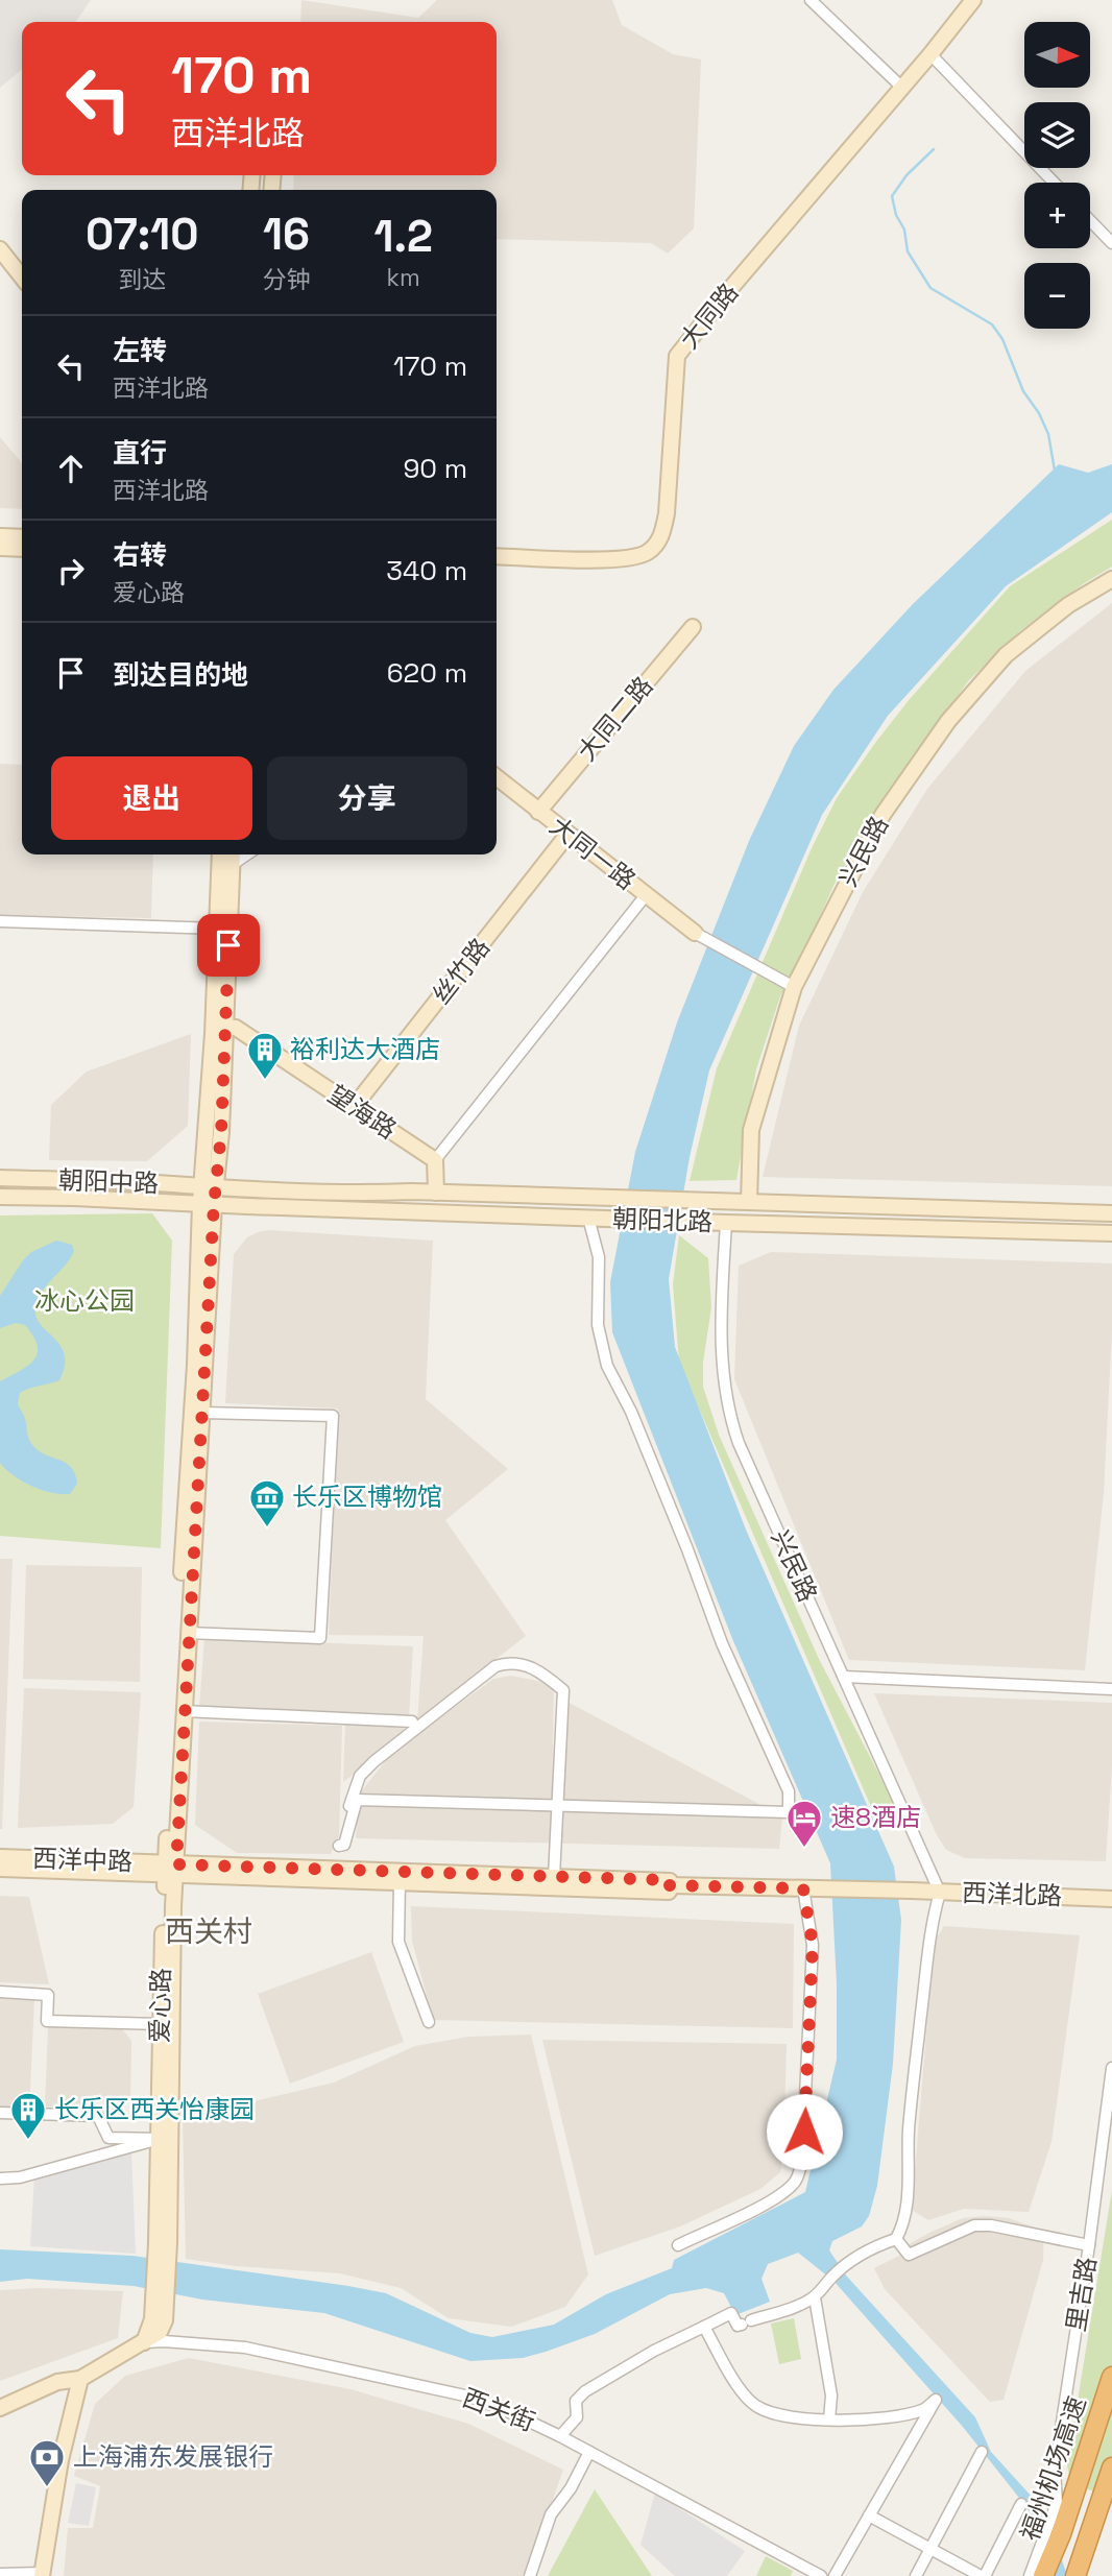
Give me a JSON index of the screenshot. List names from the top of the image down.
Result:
{
  "streets": {
    "highway": ["福州机场高速"],
    "main road": [
      "大同路",
      "大同二路",
      "兴民路",
      "大同一路",
      "丝竹路",
      "望海路",
      "朝阳中路",
      "朝阳北路",
      "西洋中路",
      "西洋北路",
      "爱心路"
    ],
    "street": ["里吉路", "西关街"]
  },
  "crossings": [
    ["大同二路", "大同一路"],
    ["兴民路", "朝阳北路"],
    ["兴民路", "西洋北路"],
    ["大同一路", "丝竹路"],
    ["丝竹路", "望海路"],
    ["望海路", "爱心路"],
    ["朝阳中路", "朝阳北路"],
    ["朝阳中路", "爱心路"],
    ["朝阳北路", "爱心路"],
    ["西洋中路", "爱心路"],
    ["爱心路", "西关街"]
  ],
  "districts": ["西关村"],
  "parks": ["冰心公园"],
  "places": {
    "building": ["裕利达大酒店", "长乐区西关怡康园"],
    "museum": ["长乐区博物馆"],
    "hotel": ["速8酒店"],
    "bank": ["上海浦东发展银行"]
  },
  "north": "right",
  "page": {
    "map_buttons": ["+", "−"],
    "turn": ["170 m", "西洋北路"],
    "eta": [
      "07:10",
      "到达",
      "16",
      "分钟",
      "1.2",
      "km"
    ],
    "list": [
      {
        "name": "左转",
        "note": "西洋北路",
        "value": "170 m"
      },
      {
        "name": "直行",
        "note": "西洋北路",
        "value": "90 m"
      },
      {
        "name": "右转",
        "note": "爱心路",
        "value": "340 m"
      },
      {
        "name": "到达目的地",
        "value": "620 m"
      }
    ],
    "buttons": ["退出", "分享"]
  }
}
